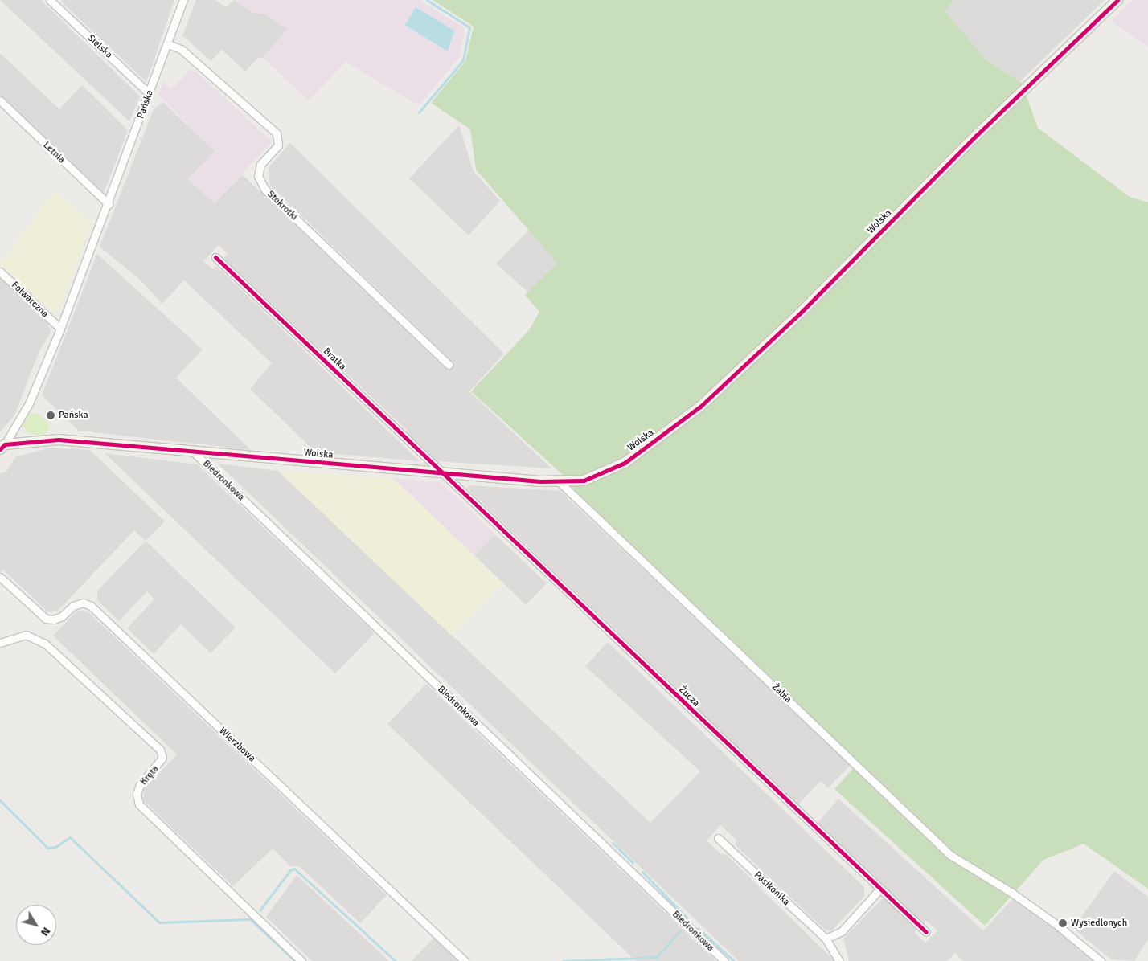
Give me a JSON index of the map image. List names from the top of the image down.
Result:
{
  "streets": {
    "street": [
      "Sielska",
      "Pańska",
      "Letnia",
      "Stokrotki",
      "Wolska",
      "Folwarczna",
      "Bratka",
      "Biedronkowa",
      "Żabia",
      "Żucza",
      "Wierzbowa",
      "Kręta",
      "Pasikonika"
    ]
  },
  "crossings": [
    ["Sielska", "Pańska"],
    ["Pańska", "Letnia"],
    ["Pańska", "Stokrotki"],
    ["Pańska", "Wolska"],
    ["Pańska", "Folwarczna"],
    ["Wolska", "Bratka"],
    ["Wolska", "Biedronkowa"],
    ["Wolska", "Żabia"],
    ["Wolska", "Żucza"],
    ["Bratka", "Żucza"]
  ],
  "places": ["Pańska", "Wysiedlonych"],
  "north": "bottom right"
}
